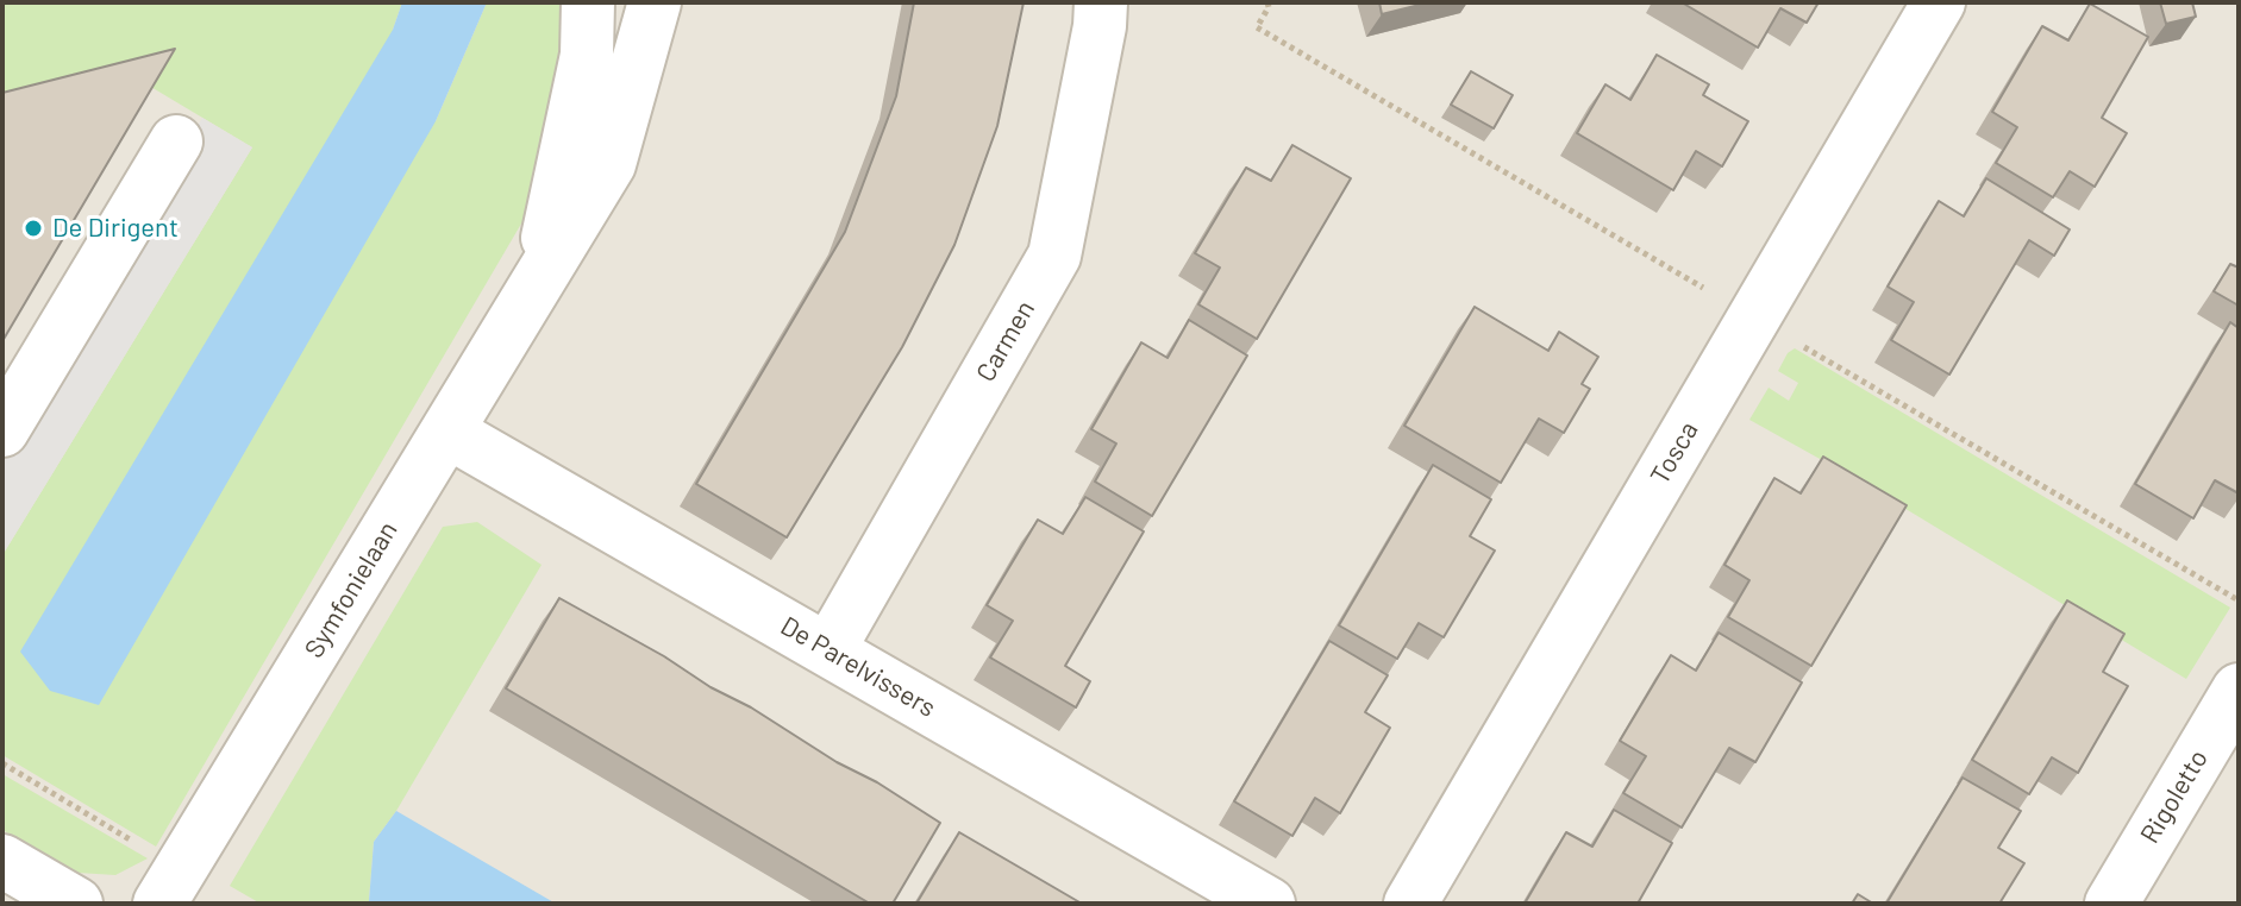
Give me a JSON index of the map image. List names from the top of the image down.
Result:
{
  "streets": {
    "street": [
      "Carmen",
      "Tosca",
      "Symfonielaan",
      "De Parelvissers",
      "Rigoletto"
    ]
  },
  "crossings": [
    ["Carmen", "De Parelvissers"],
    ["Symfonielaan", "De Parelvissers"]
  ],
  "places": ["De Dirigent"]
}
